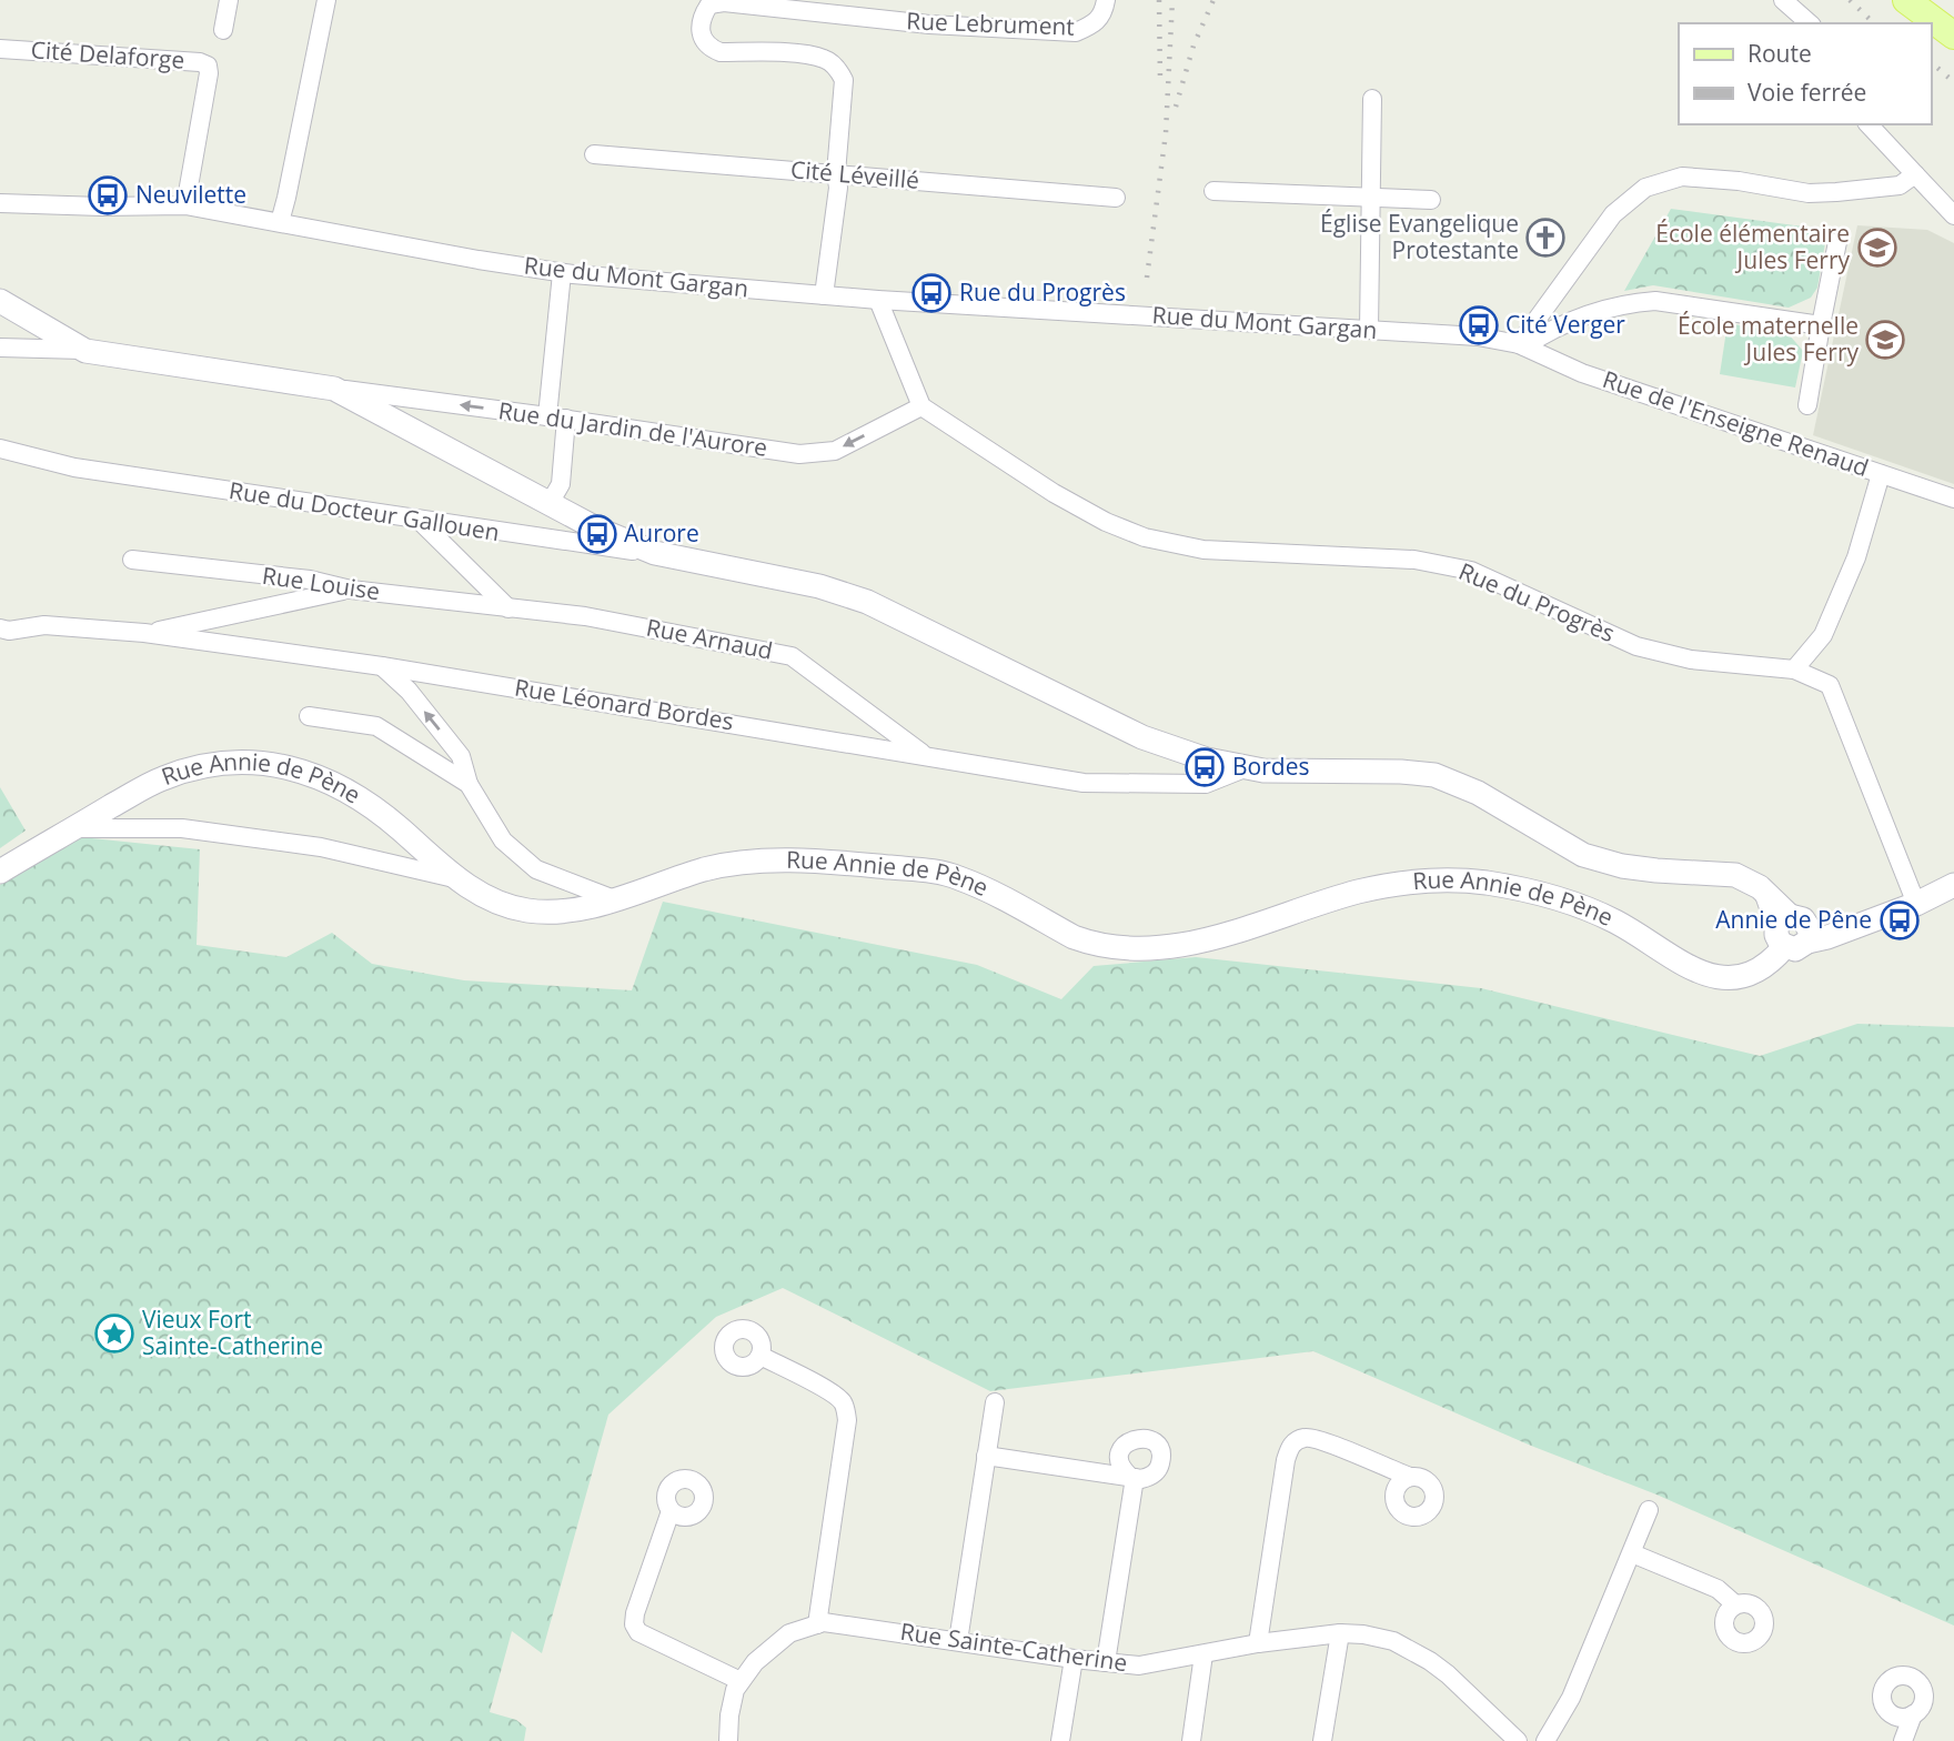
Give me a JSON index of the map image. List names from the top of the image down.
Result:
{
  "streets": {
    "street": [
      "Rue Lebrument",
      "Cité Delaforge",
      "Cité Léveillé",
      "Rue du Mont Gargan",
      "Rue de l'Enseigne Renaud",
      "Rue du Jardin de l'Aurore",
      "Rue du Docteur Gallouen",
      "Rue Louise",
      "Rue du Progrès",
      "Rue Arnaud",
      "Rue Léonard Bordes",
      "Rue Annie de Pène",
      "Rue Sainte-Catherine"
    ]
  },
  "crossings": [
    ["Rue Lebrument", "Cité Léveillé"],
    ["Rue Lebrument", "Rue du Mont Gargan"],
    ["Cité Delaforge", "Rue du Mont Gargan"],
    ["Rue du Mont Gargan", "Rue de l'Enseigne Renaud"],
    ["Rue du Jardin de l'Aurore", "Rue du Progrès"],
    ["Rue Louise", "Rue Arnaud"],
    ["Rue Arnaud", "Rue Léonard Bordes"]
  ],
  "places": {
    "bus stop": [
      "Neuvilette",
      "Rue du Progrès",
      "Cité Verger",
      "Aurore",
      "Bordes",
      "Annie de Pêne"
    ],
    "church": ["Église Evangelique Protestante"],
    "school or university": ["École élémentaire Jules Ferry", "École maternelle Jules Ferry"],
    "place": ["Vieux Fort Sainte-Catherine"]
  },
  "legend": ["Route", "Voie ferrée"]
}
